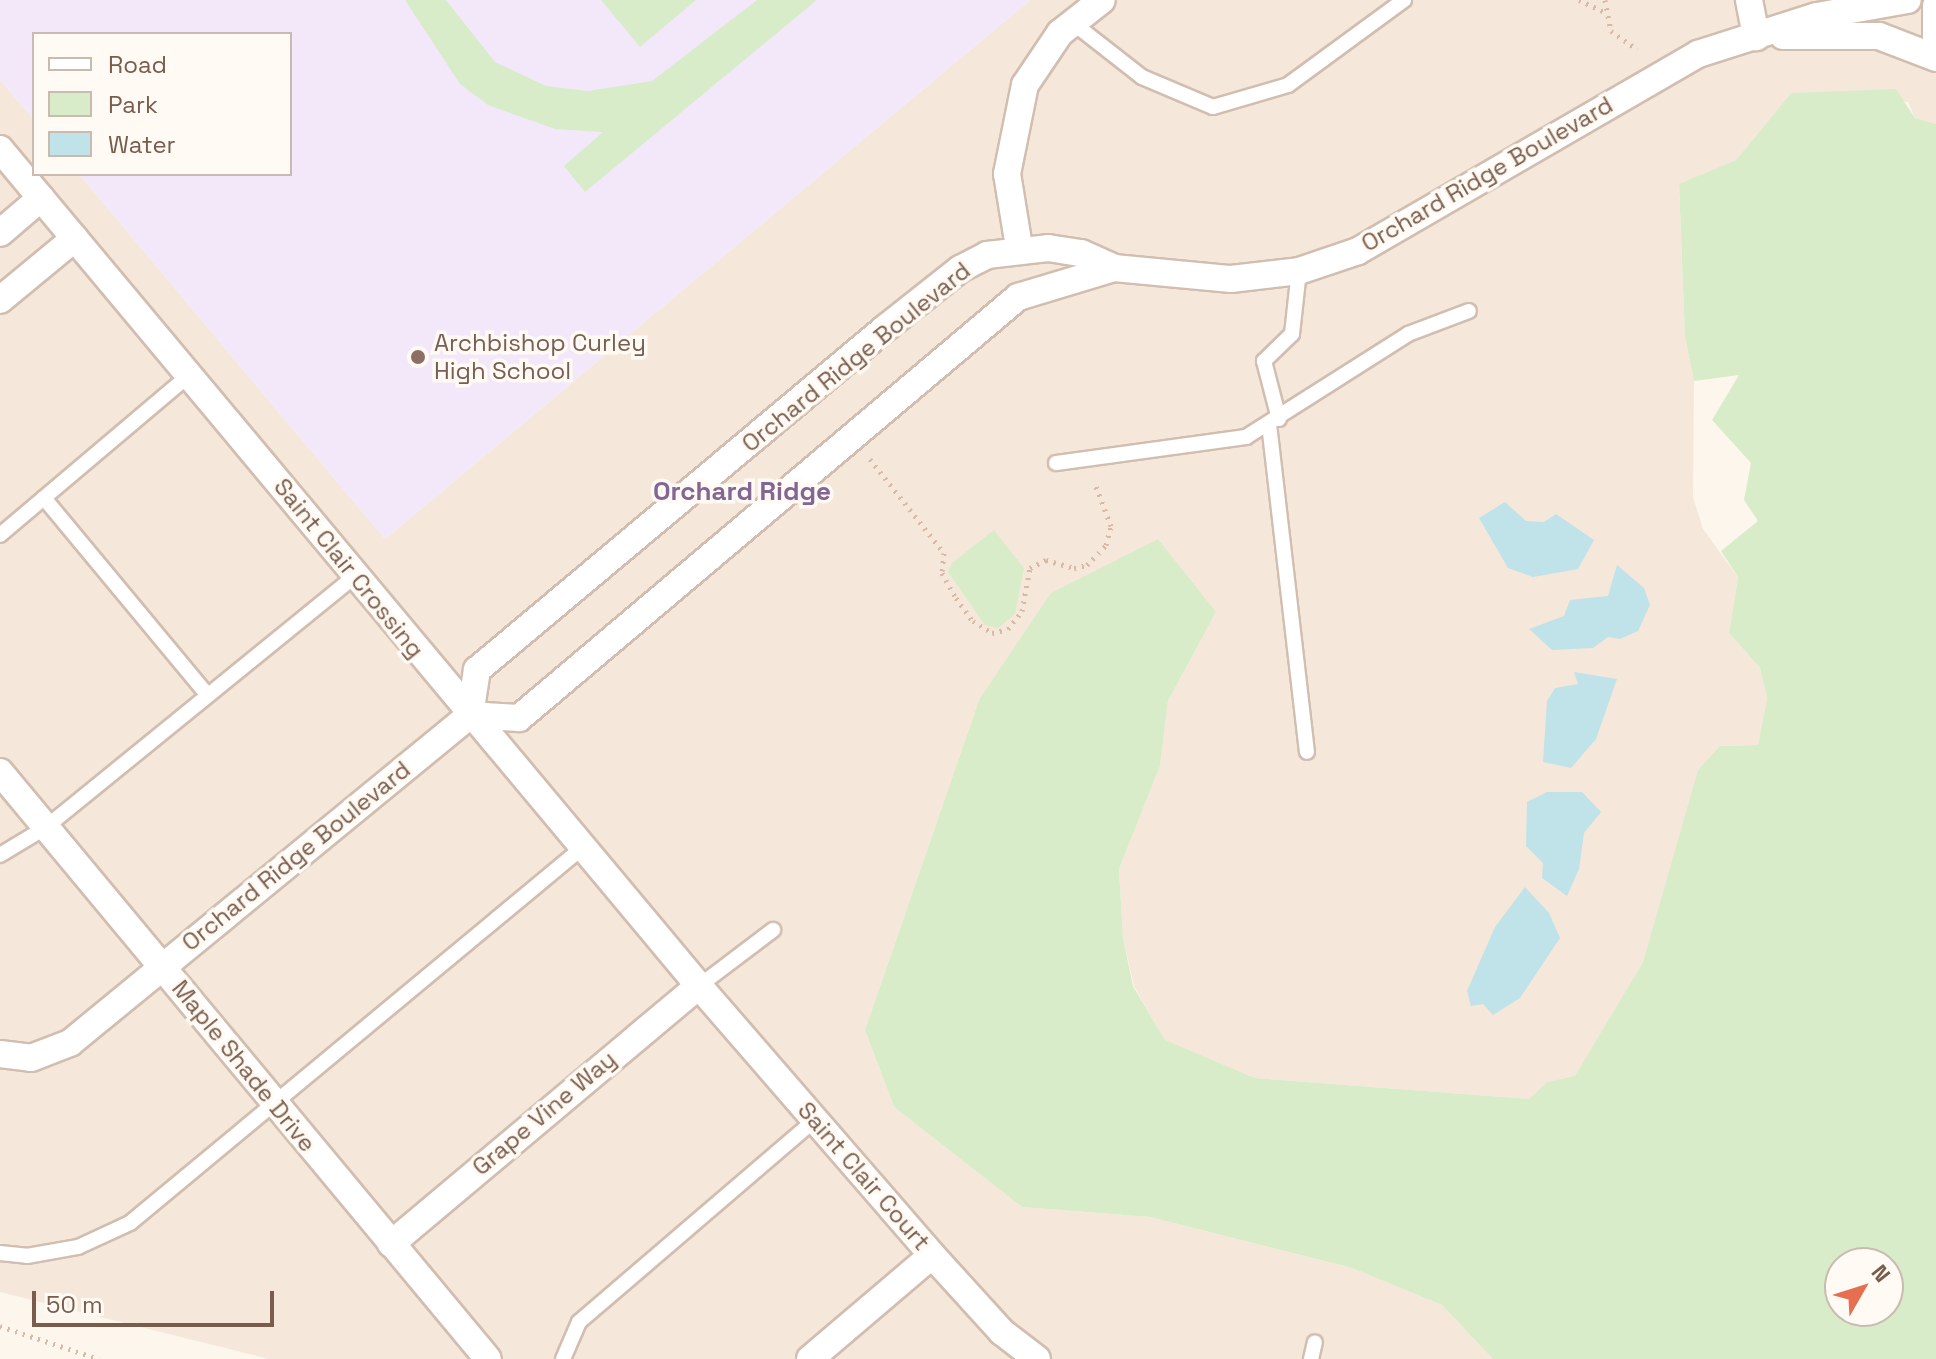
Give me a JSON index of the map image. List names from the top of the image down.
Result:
{
  "streets": {
    "street": [
      "Orchard Ridge Boulevard",
      "Saint Clair Crossing",
      "Maple Shade Drive",
      "Grape Vine Way",
      "Saint Clair Court"
    ]
  },
  "crossings": [
    ["Orchard Ridge Boulevard", "Saint Clair Crossing"],
    ["Orchard Ridge Boulevard", "Maple Shade Drive"],
    ["Saint Clair Crossing", "Grape Vine Way"],
    ["Saint Clair Crossing", "Saint Clair Court"],
    ["Maple Shade Drive", "Grape Vine Way"],
    ["Grape Vine Way", "Saint Clair Court"]
  ],
  "districts": ["Orchard Ridge"],
  "places": ["Archbishop Curley High School"],
  "legend": ["Road", "Park", "Water"],
  "scale_bar": "50 m",
  "north": "top right"
}
